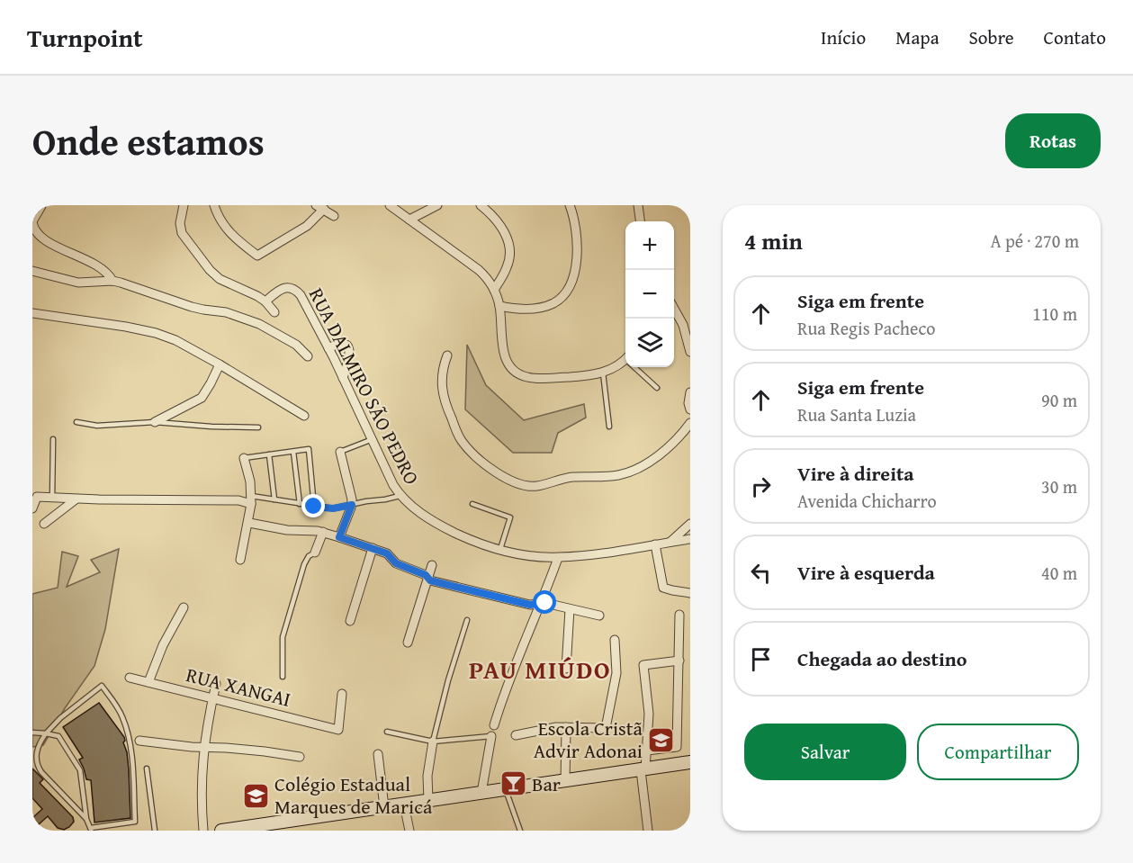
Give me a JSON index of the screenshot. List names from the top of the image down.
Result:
{
  "streets": {
    "street": ["RUA DALMIRO SÃO PEDRO", "RUA XANGAI"]
  },
  "districts": ["PAU MIÚDO"],
  "places": {
    "school or university": ["Escola Cristã Advir Adonai", "Colégio Estadual Marques de Maricá"],
    "bar": ["Bar"]
  },
  "page": {
    "header": "Turnpoint",
    "nav": [
      "Início",
      "Mapa",
      "Sobre",
      "Contato"
    ],
    "title": "Onde estamos",
    "buttons": [
      "Rotas",
      ["Salvar", "Compartilhar"]
    ],
    "heading": ["4 min", "A pé · 270 m"],
    "map_buttons": ["+", "−"],
    "list": [
      ["Siga em frente", "Rua Regis Pacheco", "110 m"],
      ["Siga em frente", "Rua Santa Luzia", "90 m"],
      ["Vire à direita", "Avenida Chicharro", "30 m"],
      ["Vire à esquerda", "40 m"],
      "Chegada ao destino"
    ]
  }
}
